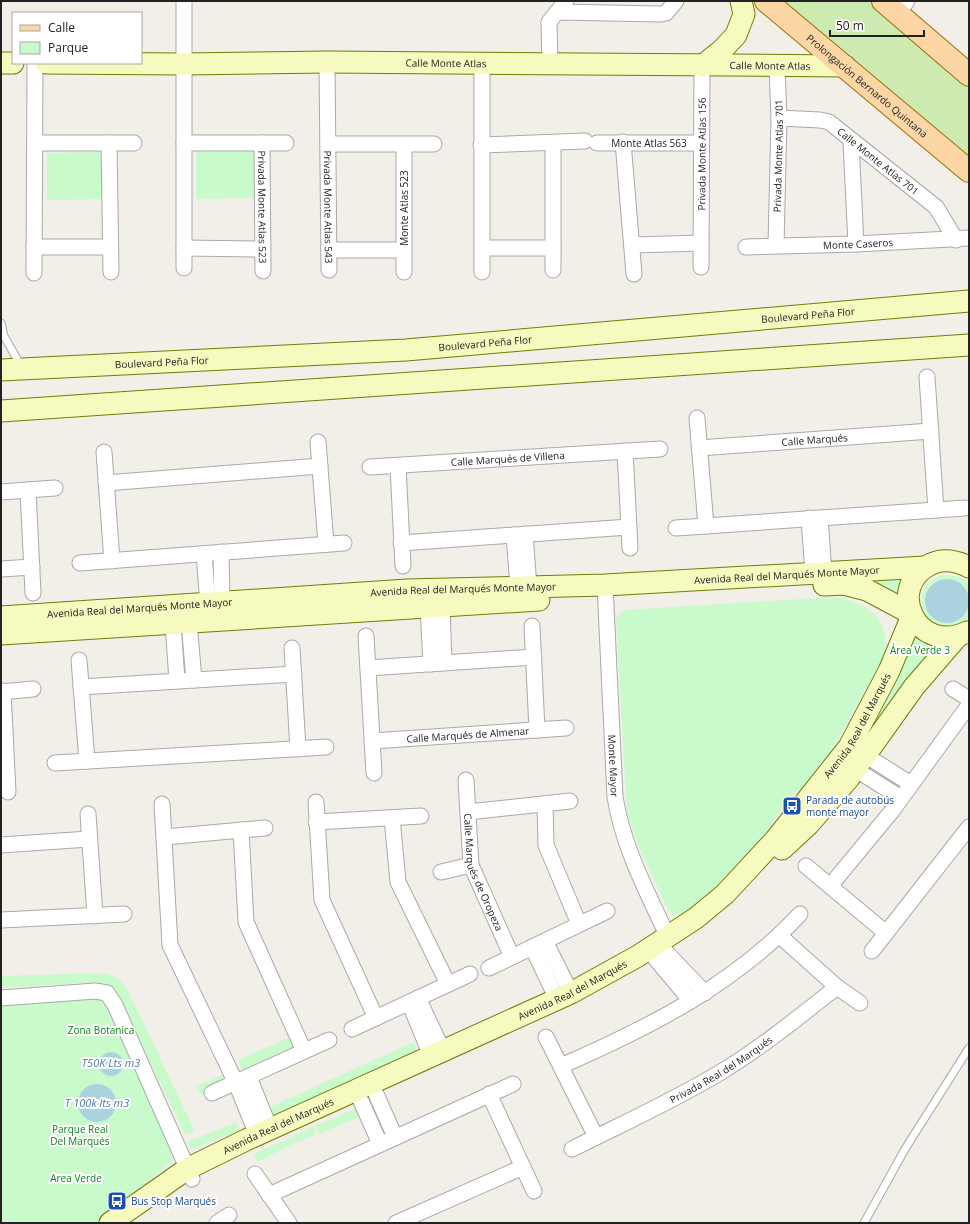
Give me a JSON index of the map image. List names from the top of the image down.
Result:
{
  "streets": {
    "main road": ["Prolongación Bernardo Quintana"],
    "street": [
      "Calle Monte Atlas",
      "Monte Atlas 563",
      "Privada Monte Atlas 156",
      "Privada Monte Atlas 701",
      "Calle Monte Atlas 701",
      "Privada Monte Atlas 523",
      "Privada Monte Atlas 543",
      "Monte Atlas 523",
      "Monte Caseros",
      "Boulevard Peña Flor",
      "Calle Marqués",
      "Calle Marqués de Villena",
      "Avenida Real del Marqués Monte Mayor",
      "Avenida Real del Marqués",
      "Calle Marqués de Almenar",
      "Monte Mayor",
      "Calle Marqués de Oropeza",
      "Privada Real del Marqués"
    ]
  },
  "crossings": [
    ["Calle Monte Atlas", "Prolongación Bernardo Quintana"],
    ["Calle Monte Atlas", "Privada Monte Atlas 156"],
    ["Calle Monte Atlas", "Privada Monte Atlas 701"],
    ["Calle Monte Atlas", "Privada Monte Atlas 543"],
    ["Monte Atlas 563", "Privada Monte Atlas 156"],
    ["Privada Monte Atlas 701", "Calle Monte Atlas 701"],
    ["Privada Monte Atlas 701", "Monte Caseros"],
    ["Calle Monte Atlas 701", "Monte Caseros"],
    ["Privada Monte Atlas 543", "Monte Atlas 523"],
    ["Avenida Real del Marqués Monte Mayor", "Avenida Real del Marqués"],
    ["Avenida Real del Marqués Monte Mayor", "Monte Mayor"],
    ["Avenida Real del Marqués", "Monte Mayor"]
  ],
  "water": ["T50K Lts m3", "T 100k lts m3"],
  "parks": [
    "Área Verde 3",
    "Zona Botanica",
    "Parque Real Del Marqués",
    "Area Verde"
  ],
  "places": {
    "bus stop": ["Parada de autobús monte mayor", "Bus Stop Marqués"]
  },
  "legend": ["Calle", "Parque"],
  "scale_bar": "50 m"
}
